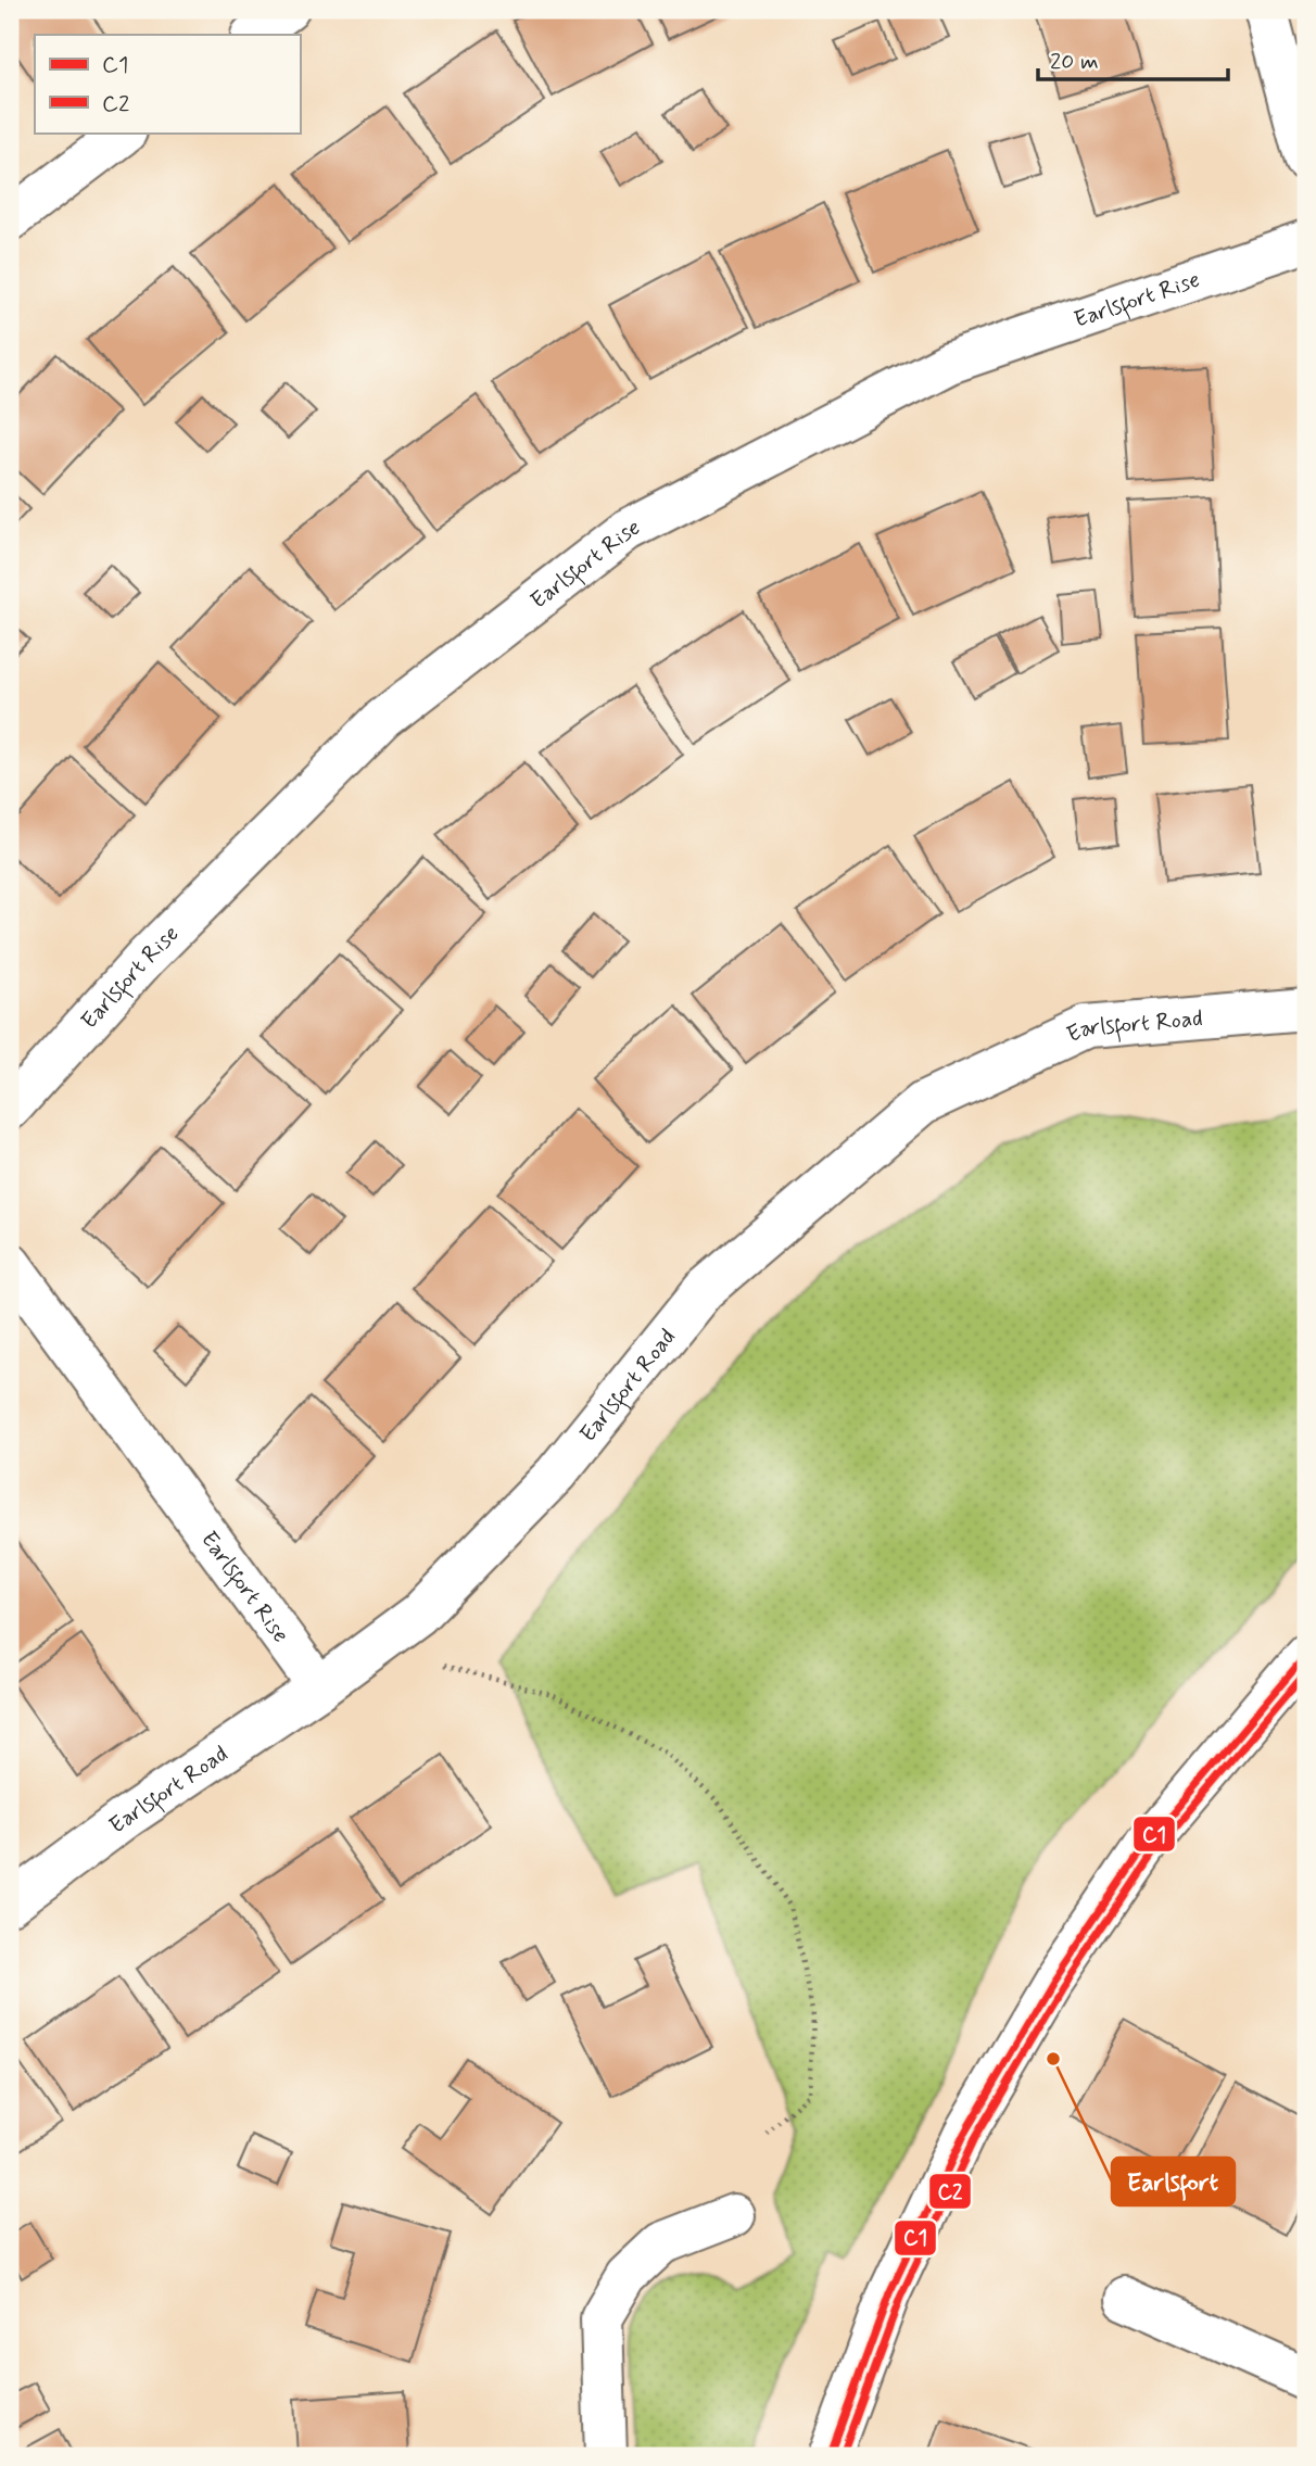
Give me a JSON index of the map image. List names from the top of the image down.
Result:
{
  "streets": {
    "street": ["Earlsfort Rise", "Earlsfort Road"]
  },
  "crossings": [
    ["Earlsfort Rise", "Earlsfort Road"]
  ],
  "places": ["Earlsfort"],
  "lines": ["transit line C1", "transit line C2"],
  "legend": ["C1", "C2"],
  "scale_bar": "20 m"
}
